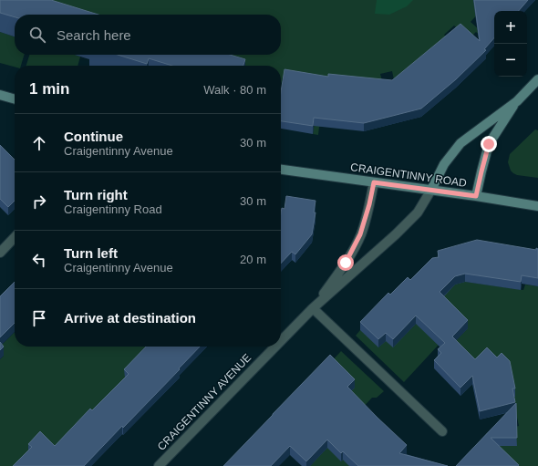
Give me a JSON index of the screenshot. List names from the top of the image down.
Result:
{
  "streets": {
    "street": ["CRAIGENTINNY ROAD", "CRAIGENTINNY AVENUE"]
  },
  "crossings": [
    ["CRAIGENTINNY ROAD", "CRAIGENTINNY AVENUE"]
  ],
  "page": {
    "map_buttons": ["+", "−"],
    "search": "Search here",
    "heading": ["1 min", "Walk · 80 m"],
    "list": [
      ["Continue", "Craigentinny Avenue", "30 m"],
      ["Turn right", "Craigentinny Road", "30 m"],
      ["Turn left", "Craigentinny Avenue", "20 m"],
      "Arrive at destination"
    ]
  }
}
